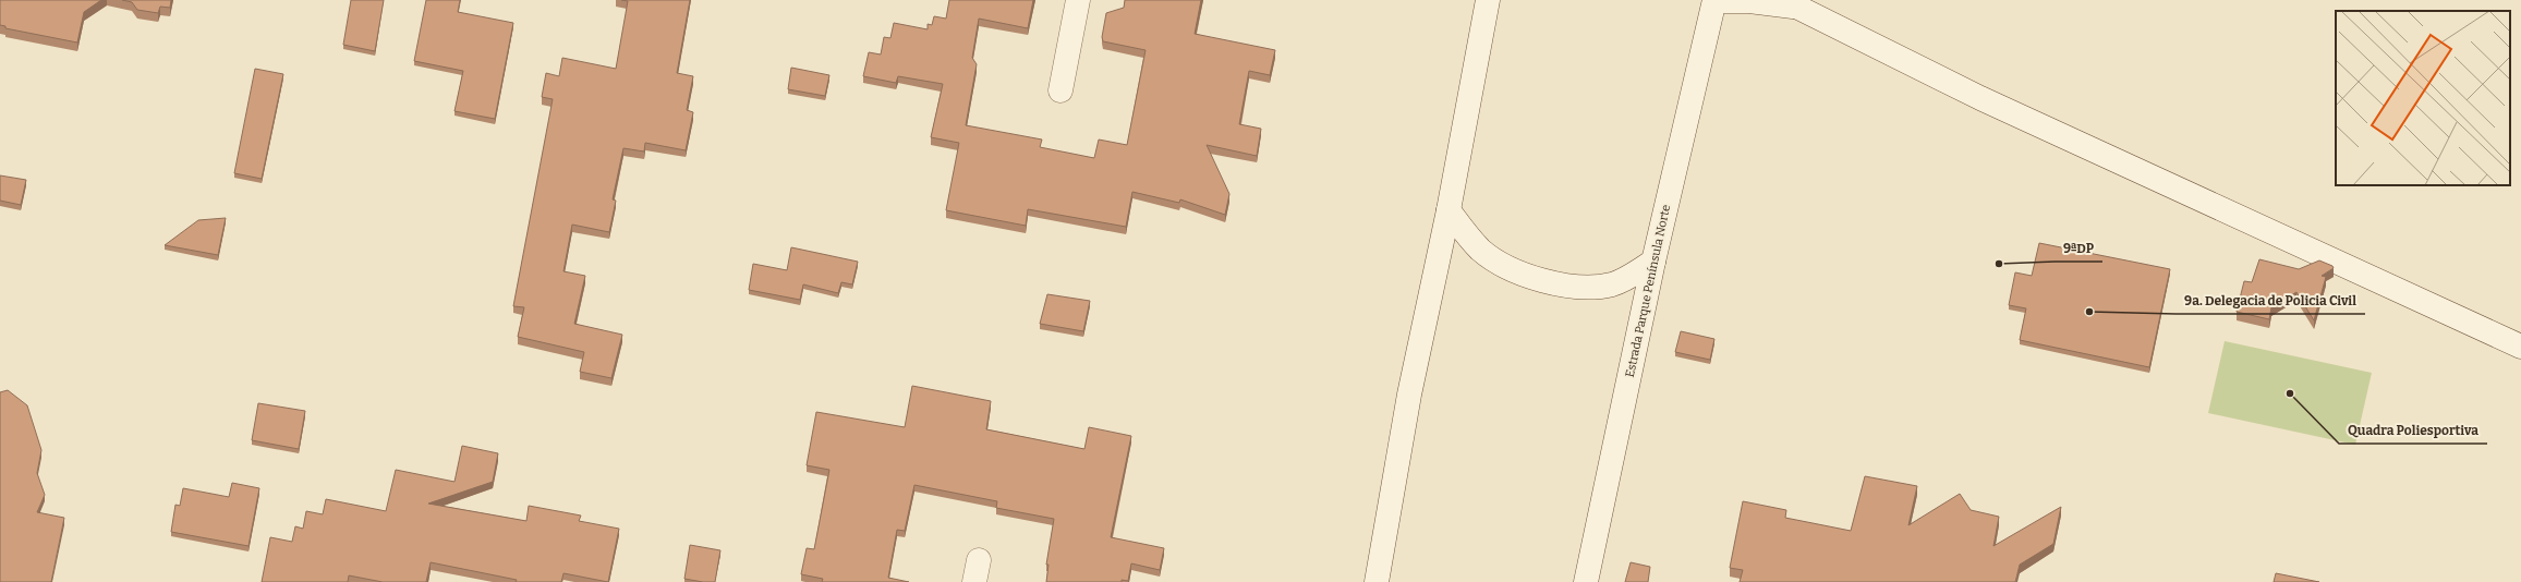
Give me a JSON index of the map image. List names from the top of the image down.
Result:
{
  "streets": {
    "main road": ["Estrada Parque Península Norte"]
  },
  "places": ["9ªDP", "9a. Delegacia de Policia Civil", "Quadra Poliesportiva"]
}
